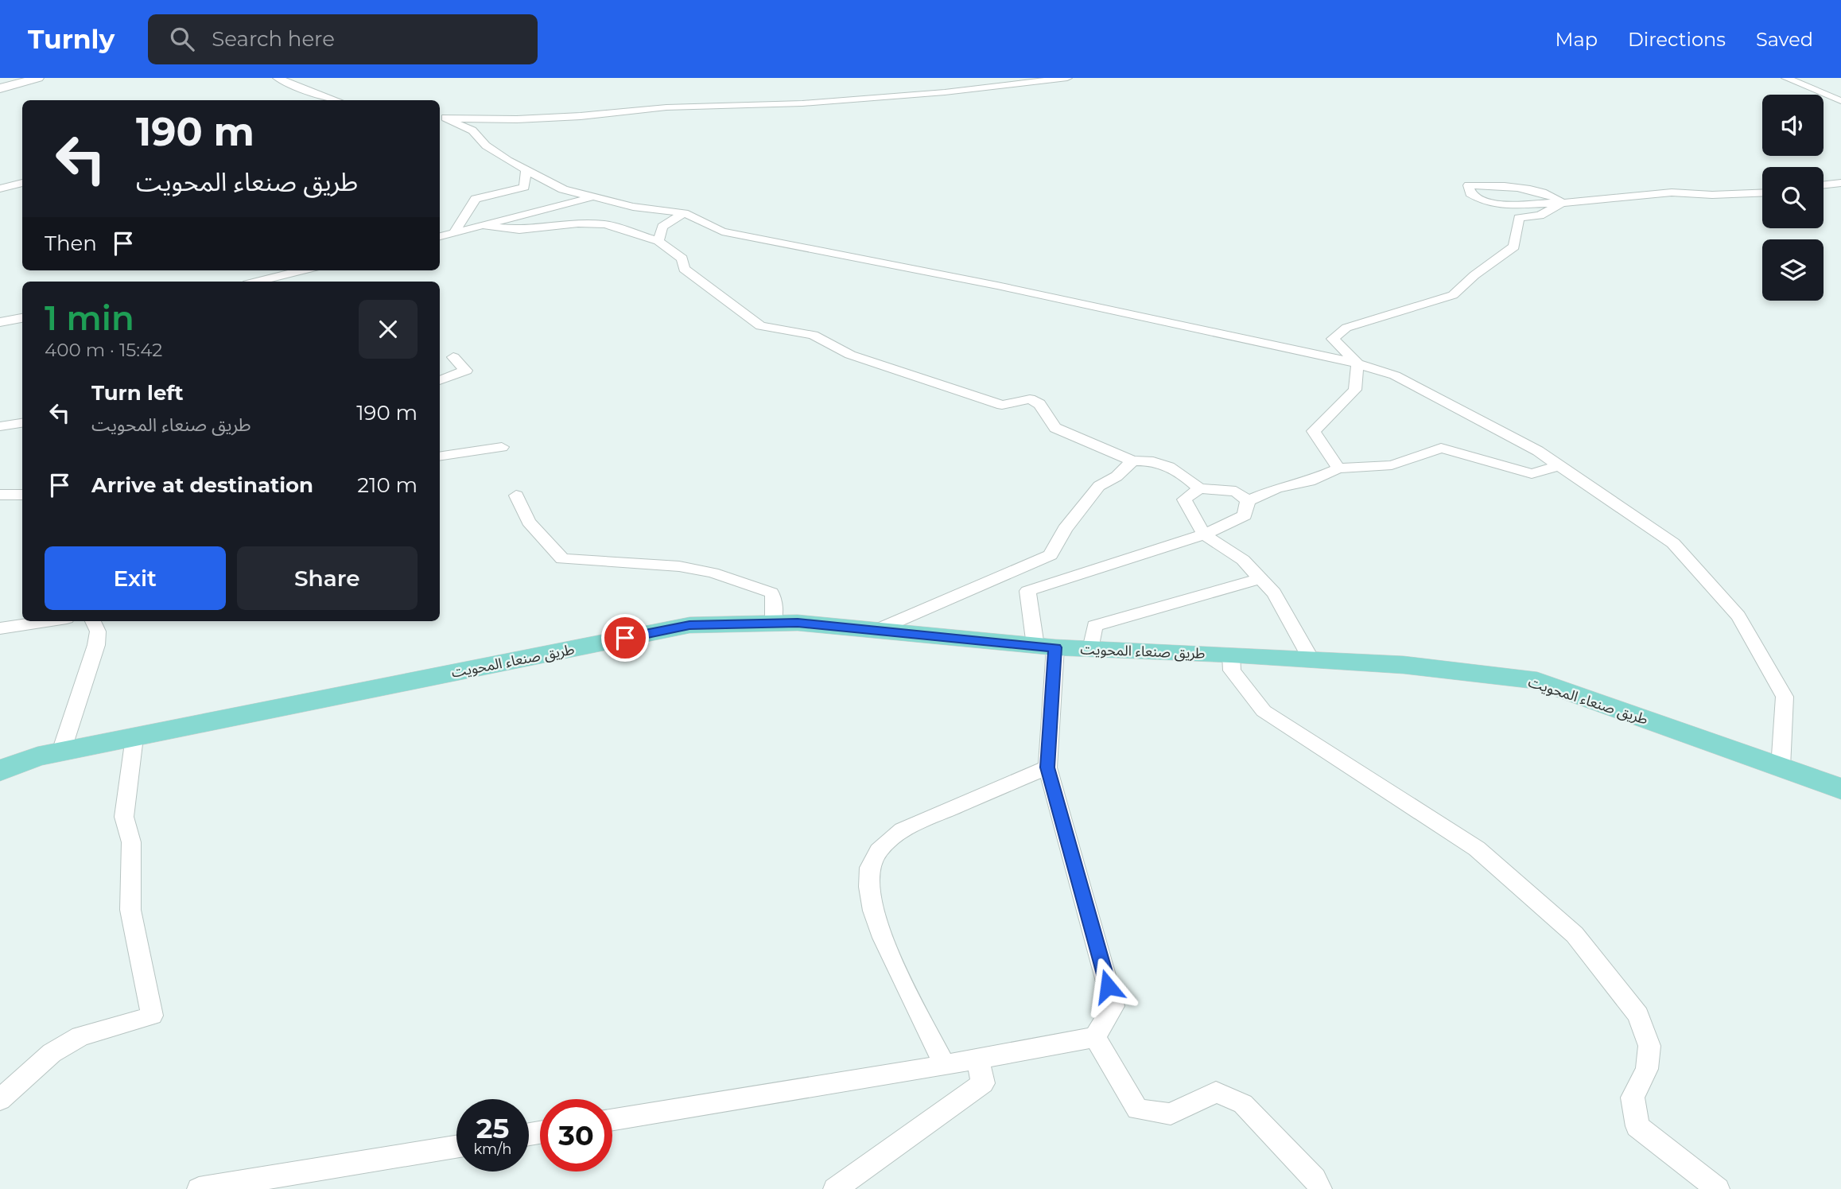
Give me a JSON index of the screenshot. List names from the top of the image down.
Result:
{
  "streets": {
    "main road": ["طريق صنعاء المحويت"]
  },
  "page": {
    "header": "Turnly",
    "search": "Search here",
    "nav": ["Map", "Directions", "Saved"],
    "turn": ["190 m", "طريق صنعاء المحويت"],
    "then": "Then",
    "heading": ["1 min", "400 m · 15:42"],
    "list": [
      {
        "name": "Turn left",
        "note": "طريق صنعاء المحويت",
        "value": "190 m"
      },
      {
        "name": "Arrive at destination",
        "value": "210 m"
      }
    ],
    "buttons": ["Exit", "Share"],
    "speed": "25 km/h",
    "limit": "30"
  }
}
